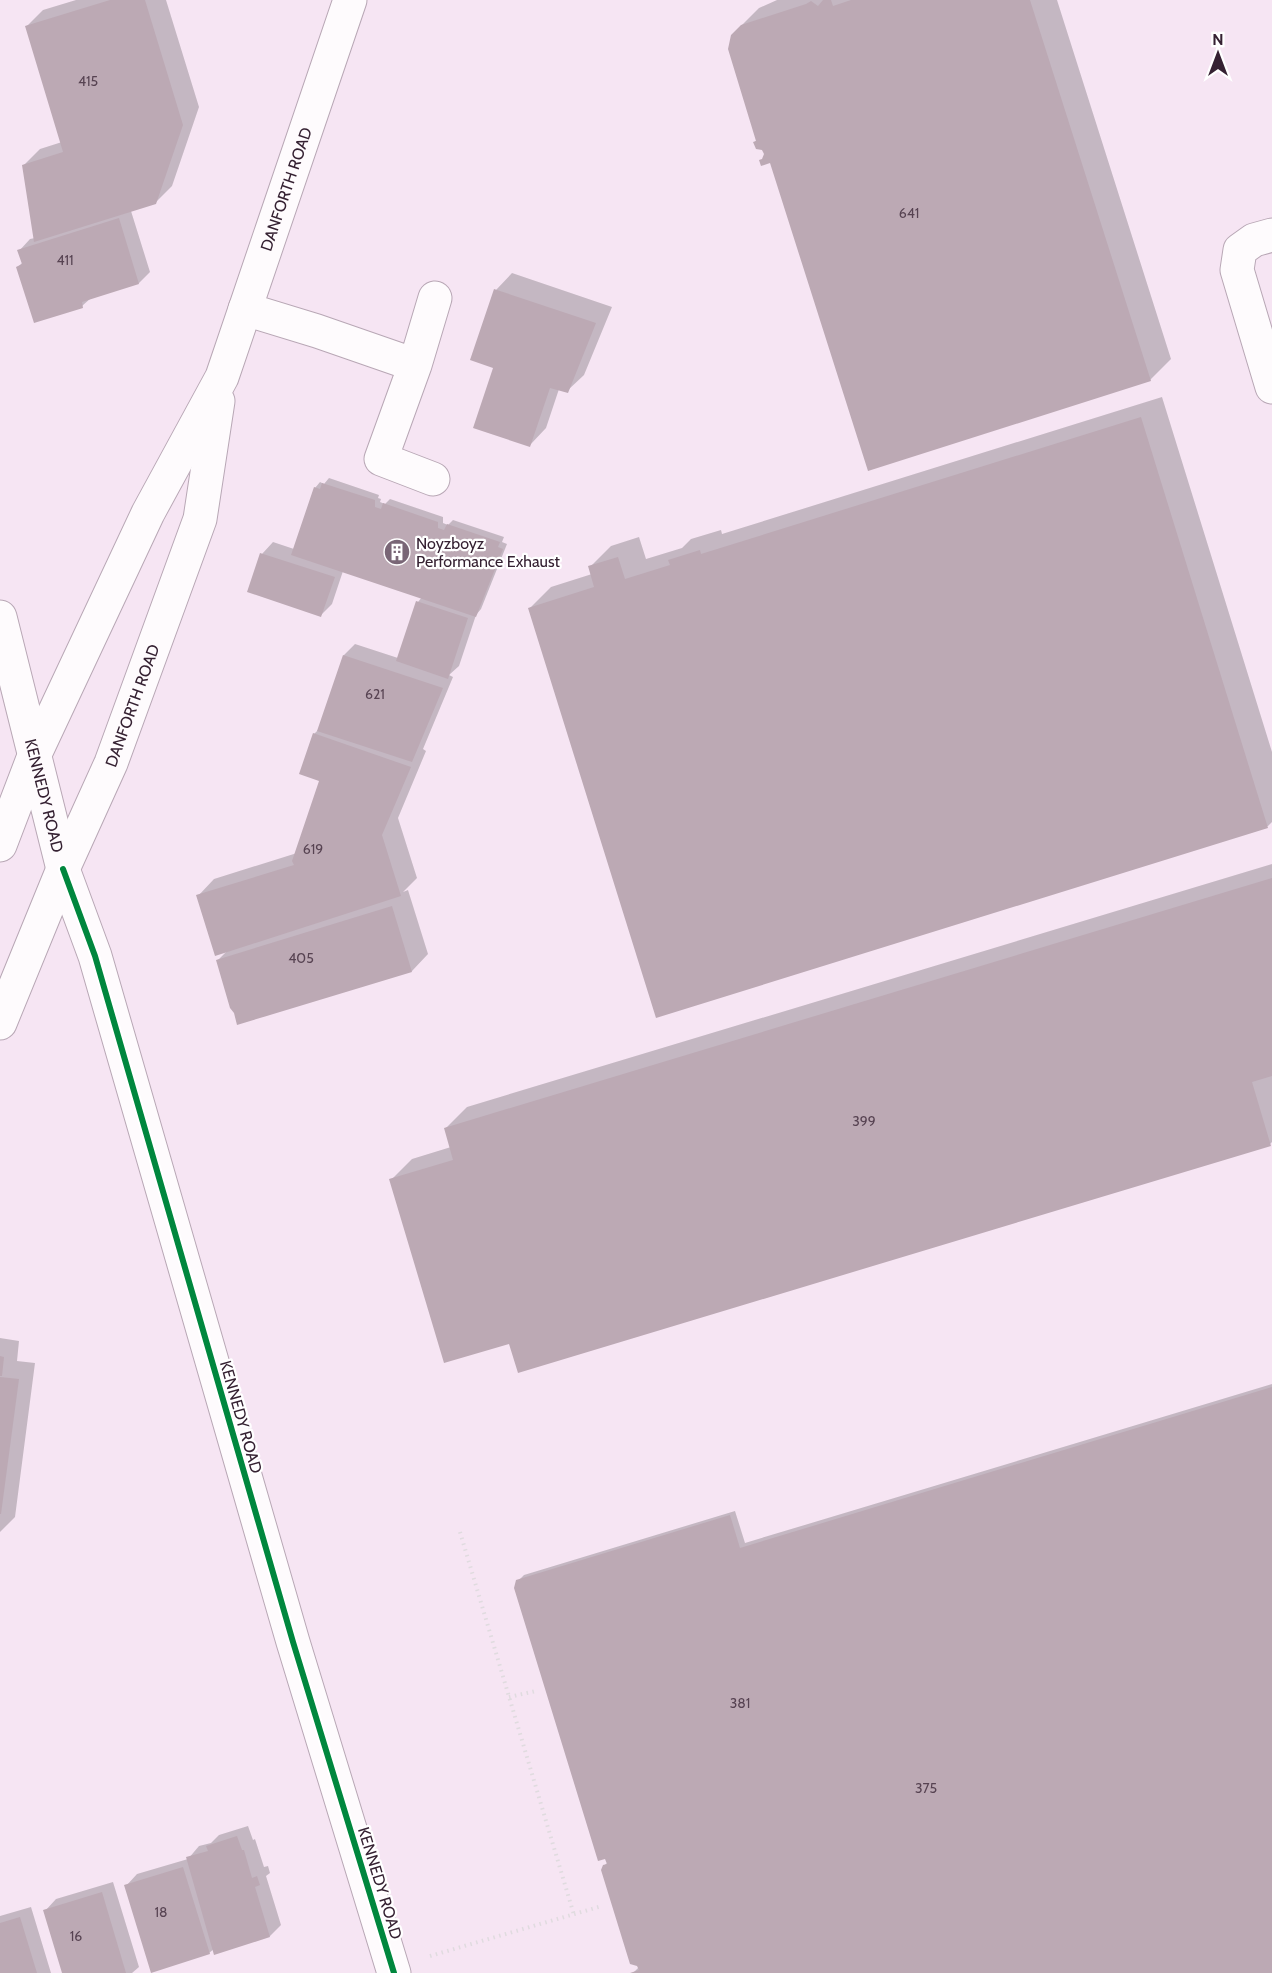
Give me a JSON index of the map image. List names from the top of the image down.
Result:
{
  "streets": {
    "main road": ["DANFORTH ROAD", "KENNEDY ROAD"]
  },
  "crossings": [
    ["DANFORTH ROAD", "KENNEDY ROAD"]
  ],
  "places": {
    "building": ["Noyzboyz Performance Exhaust"]
  },
  "house_numbers": [
    "415",
    "641",
    "411",
    "621",
    "619",
    "405",
    "399",
    "381",
    "375",
    "18",
    "16"
  ],
  "north": "top"
}
